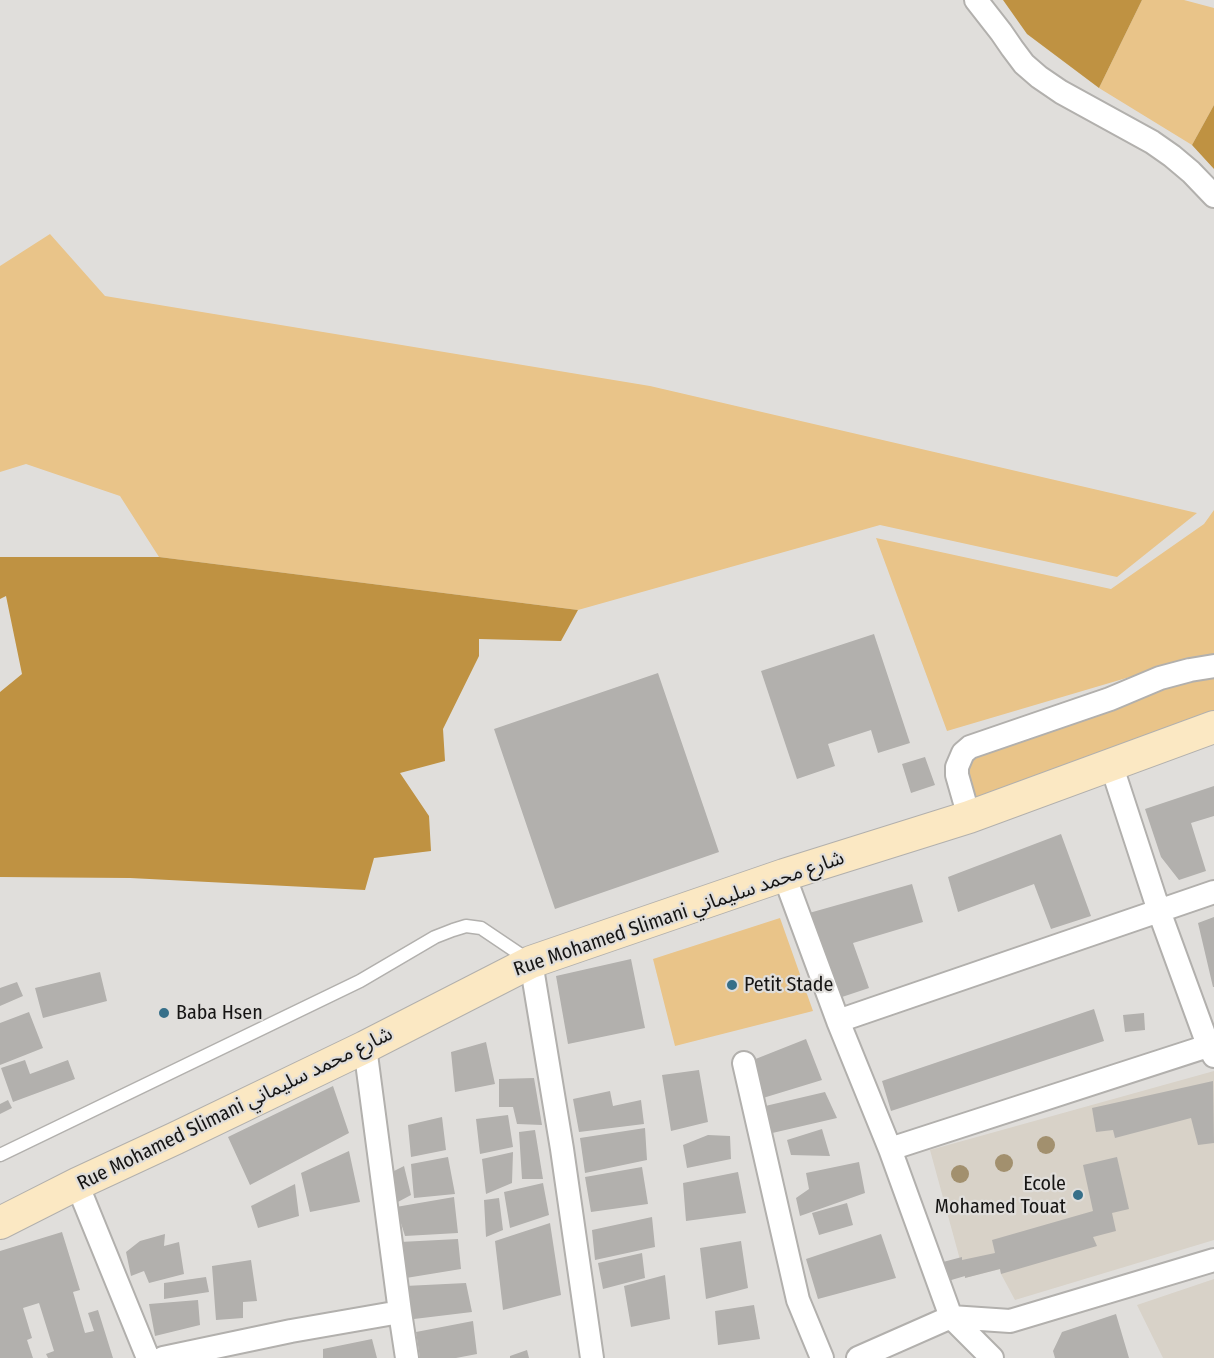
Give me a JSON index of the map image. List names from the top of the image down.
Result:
{
  "streets": {
    "street": ["Rue Mohamed Slimani شارع محمد سليماني"]
  },
  "places": ["Petit Stade", "Baba Hsen", "Ecole Mohamed Touat"]
}
